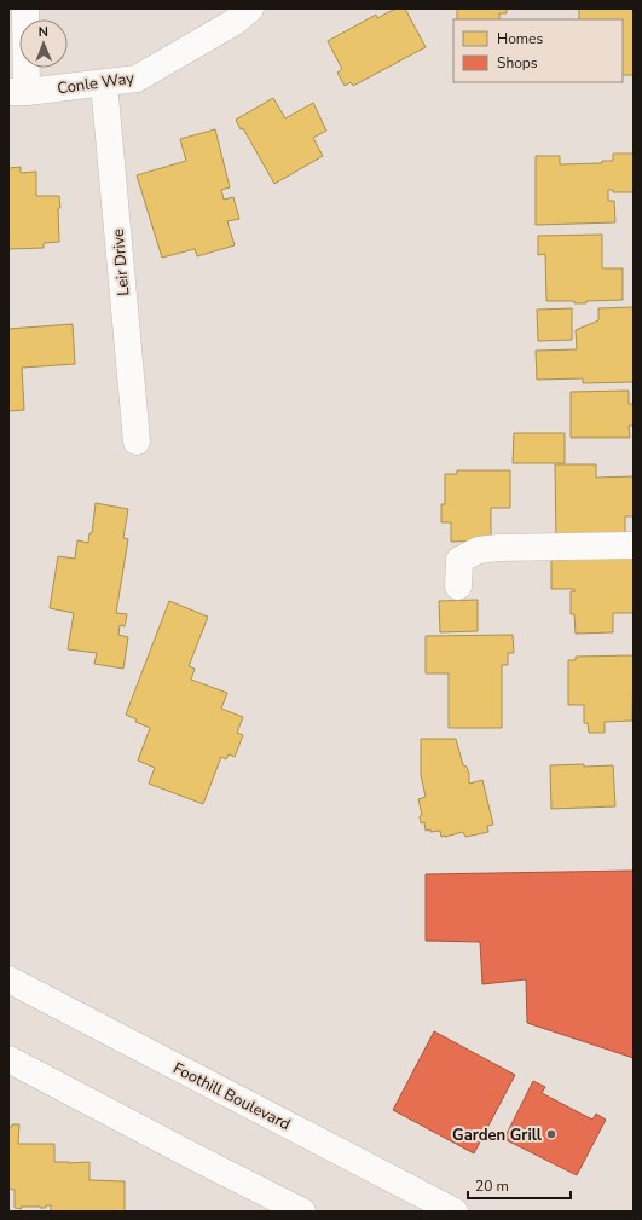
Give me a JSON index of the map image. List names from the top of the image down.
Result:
{
  "streets": {
    "main road": ["Conle Way", "Leir Drive", "Foothill Boulevard"]
  },
  "crossings": [
    ["Conle Way", "Leir Drive"]
  ],
  "places": ["Garden Grill"],
  "legend": ["Homes", "Shops"],
  "scale_bar": "20 m",
  "north": "top"
}
